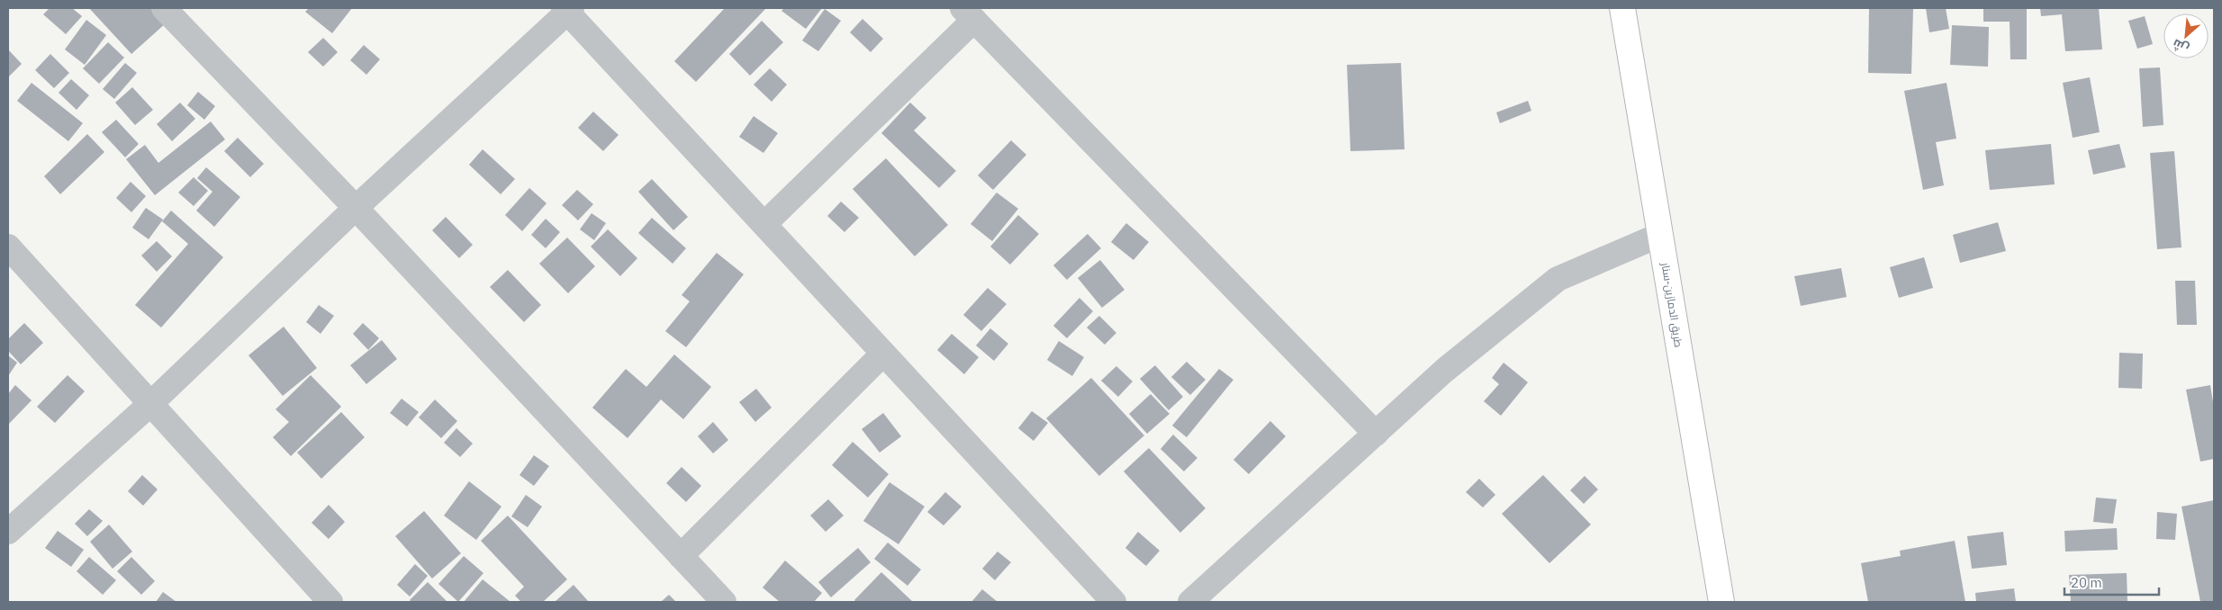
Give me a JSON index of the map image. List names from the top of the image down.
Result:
{
  "streets": {
    "highway": ["طريق الدمازين-سنار"]
  },
  "scale_bar": "20 m",
  "north": "bottom left"
}
